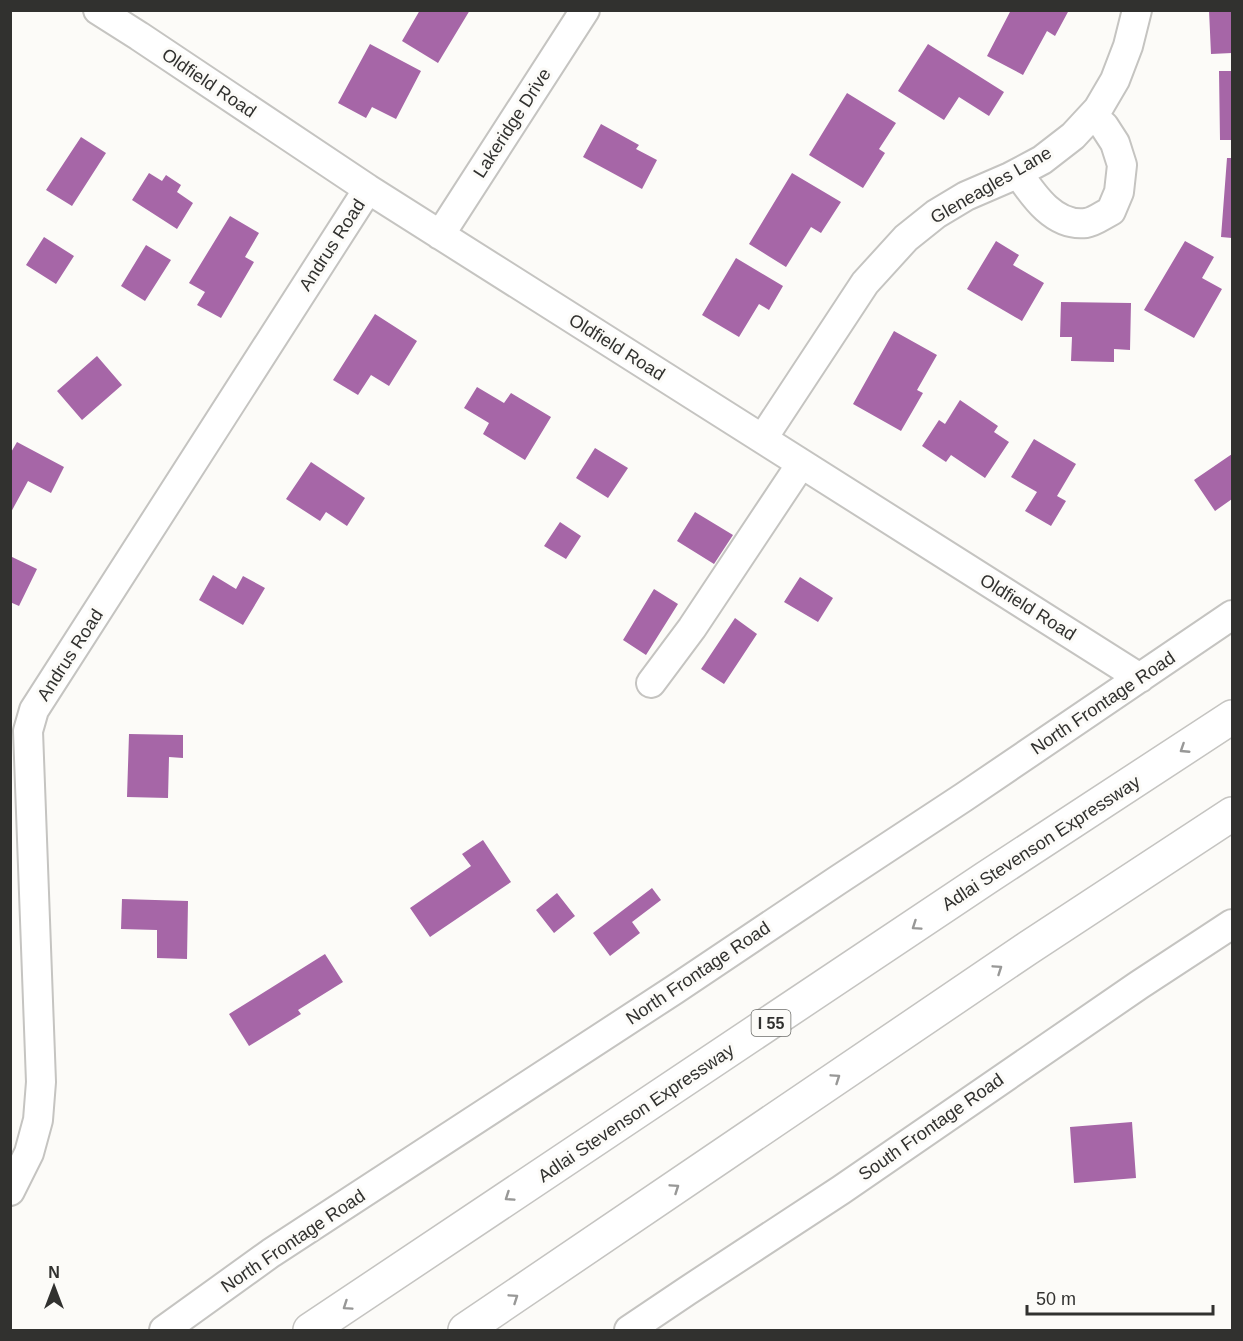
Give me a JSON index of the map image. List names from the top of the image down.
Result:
{
  "streets": {
    "highway": ["Adlai Stevenson Expressway", "I 55"],
    "street": [
      "Oldfield Road",
      "Lakeridge Drive",
      "Gleneagles Lane",
      "Andrus Road",
      "North Frontage Road",
      "South Frontage Road"
    ]
  },
  "crossings": [
    ["Oldfield Road", "Lakeridge Drive"],
    ["Oldfield Road", "Gleneagles Lane"],
    ["Oldfield Road", "Andrus Road"],
    ["Oldfield Road", "North Frontage Road"]
  ],
  "scale_bar": "50 m",
  "north": "top"
}
